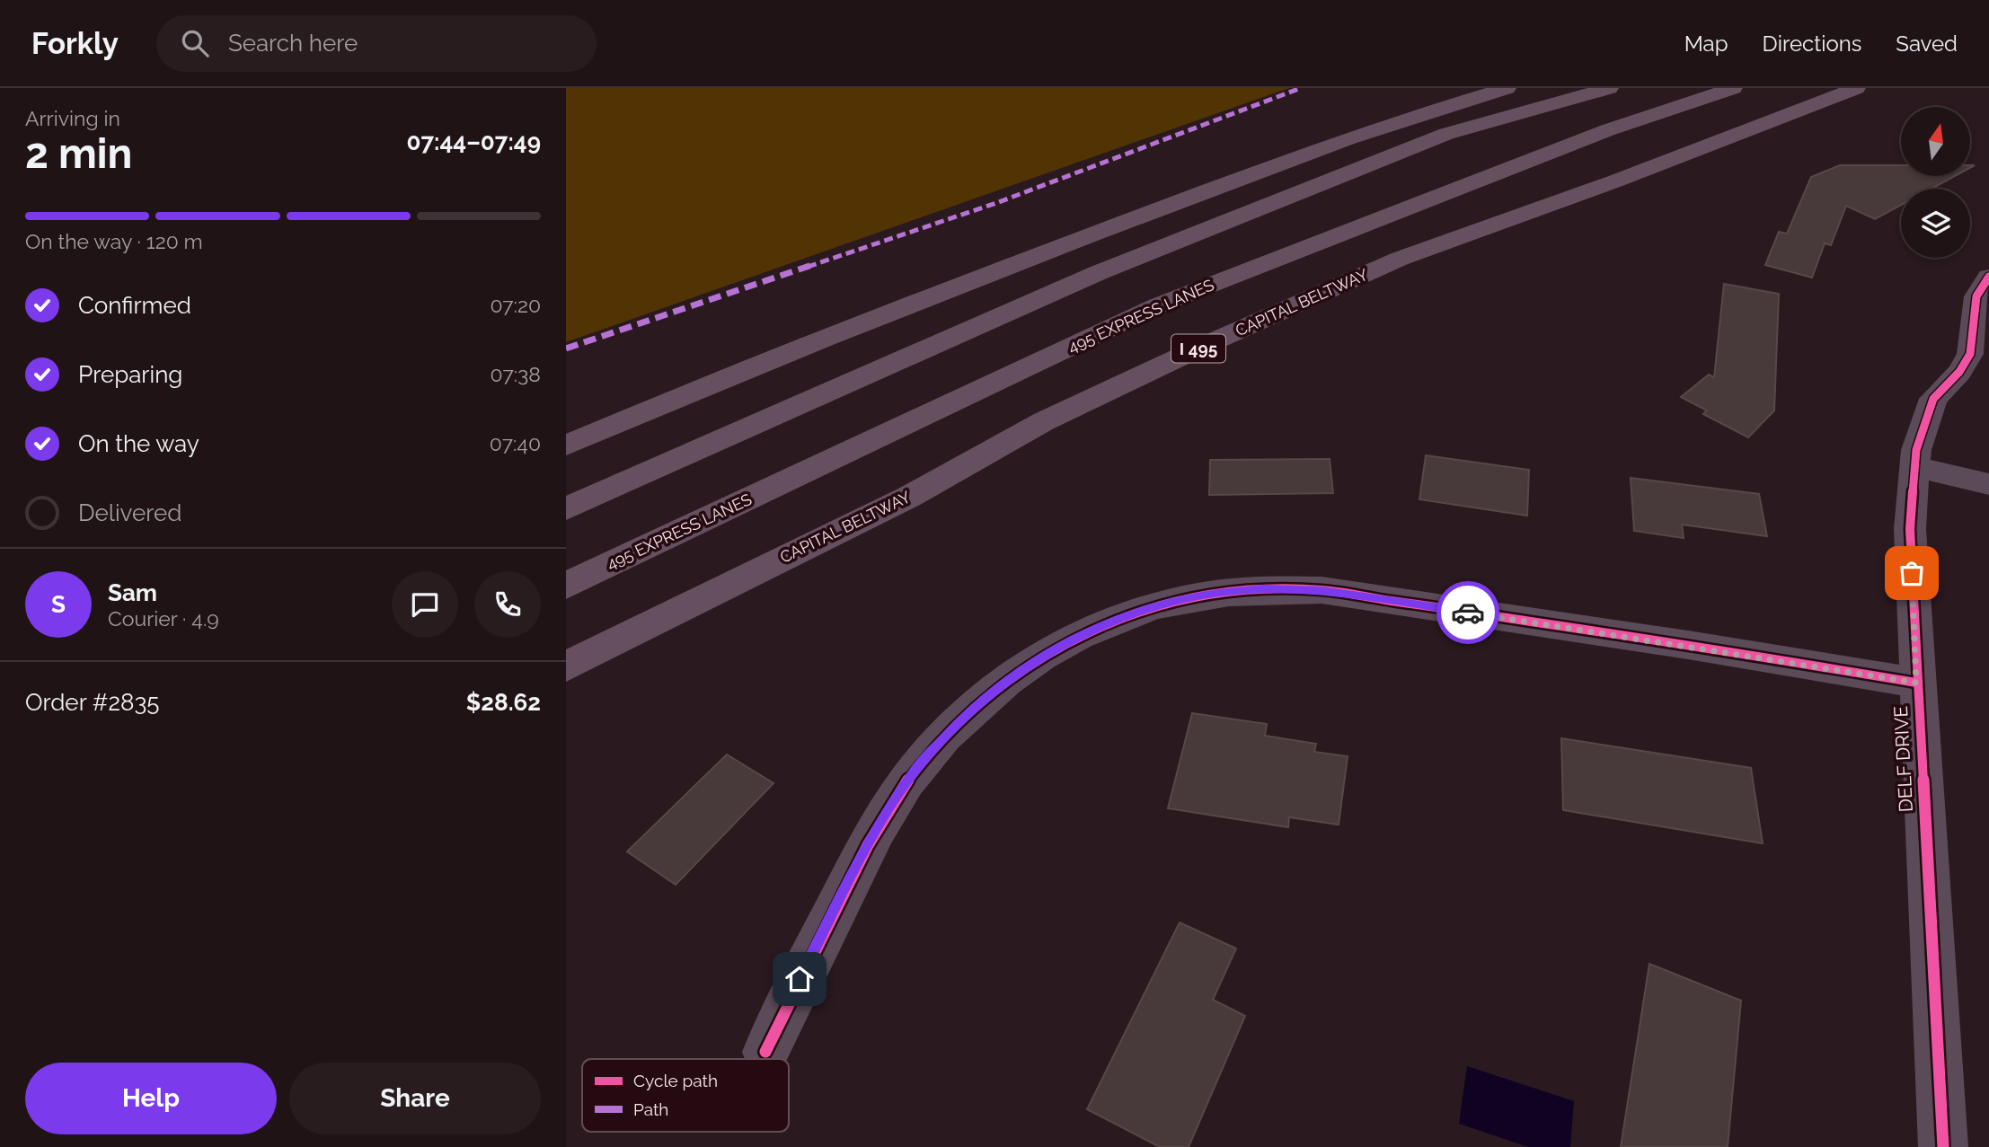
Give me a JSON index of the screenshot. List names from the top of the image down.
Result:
{
  "streets": {
    "highway": ["CAPITAL BELTWAY", "495 EXPRESS LANES", "I 495"],
    "street": ["DELF DRIVE"]
  },
  "legend": ["Cycle path", "Path"],
  "north": "top",
  "page": {
    "header": "Forkly",
    "search": "Search here",
    "nav": ["Map", "Directions", "Saved"],
    "heading": ["2 min", "Arriving in", "07:44–07:49"],
    "panel": [
      "Sam",
      "Courier · 4.9",
      "Order #2835",
      "$28.62"
    ],
    "bar": "On the way · 120 m",
    "list": [
      ["Confirmed", "07:20"],
      ["Preparing", "07:38"],
      ["On the way", "07:40"],
      "Delivered"
    ],
    "round": "S",
    "buttons": ["Help", "Share"]
  }
}
